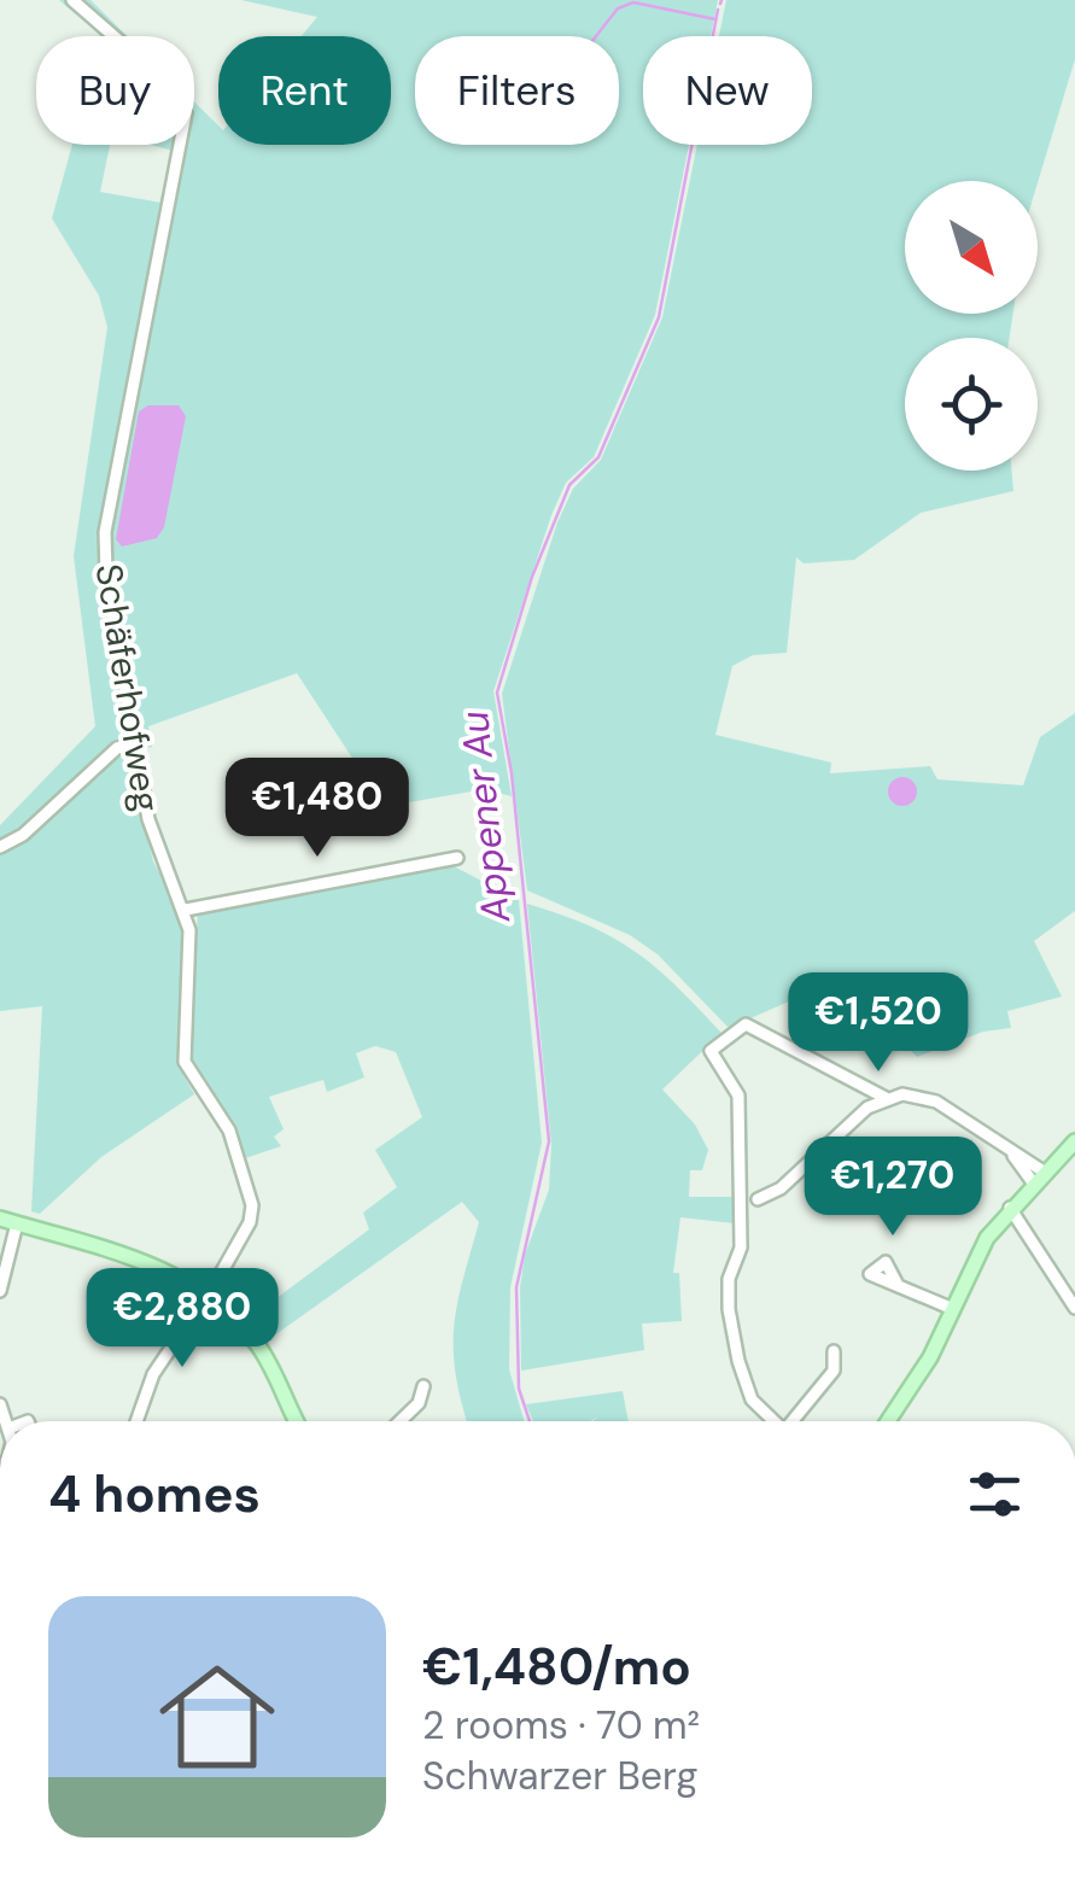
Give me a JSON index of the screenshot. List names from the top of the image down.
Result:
{
  "streets": {
    "street": ["Schäferhofweg"]
  },
  "water": ["Appener Au"],
  "north": "bottom right",
  "page": {
    "chip": [
      "Buy",
      "Rent",
      "Filters",
      "New"
    ],
    "price": [
      "€1,480",
      "€1,520",
      "€1,270",
      "€2,880"
    ],
    "heading": "4 homes",
    "list": [
      {
        "name": "€1,480/mo",
        "note": "2 rooms · 70 m² · Schwarzer Berg"
      }
    ]
  }
}
